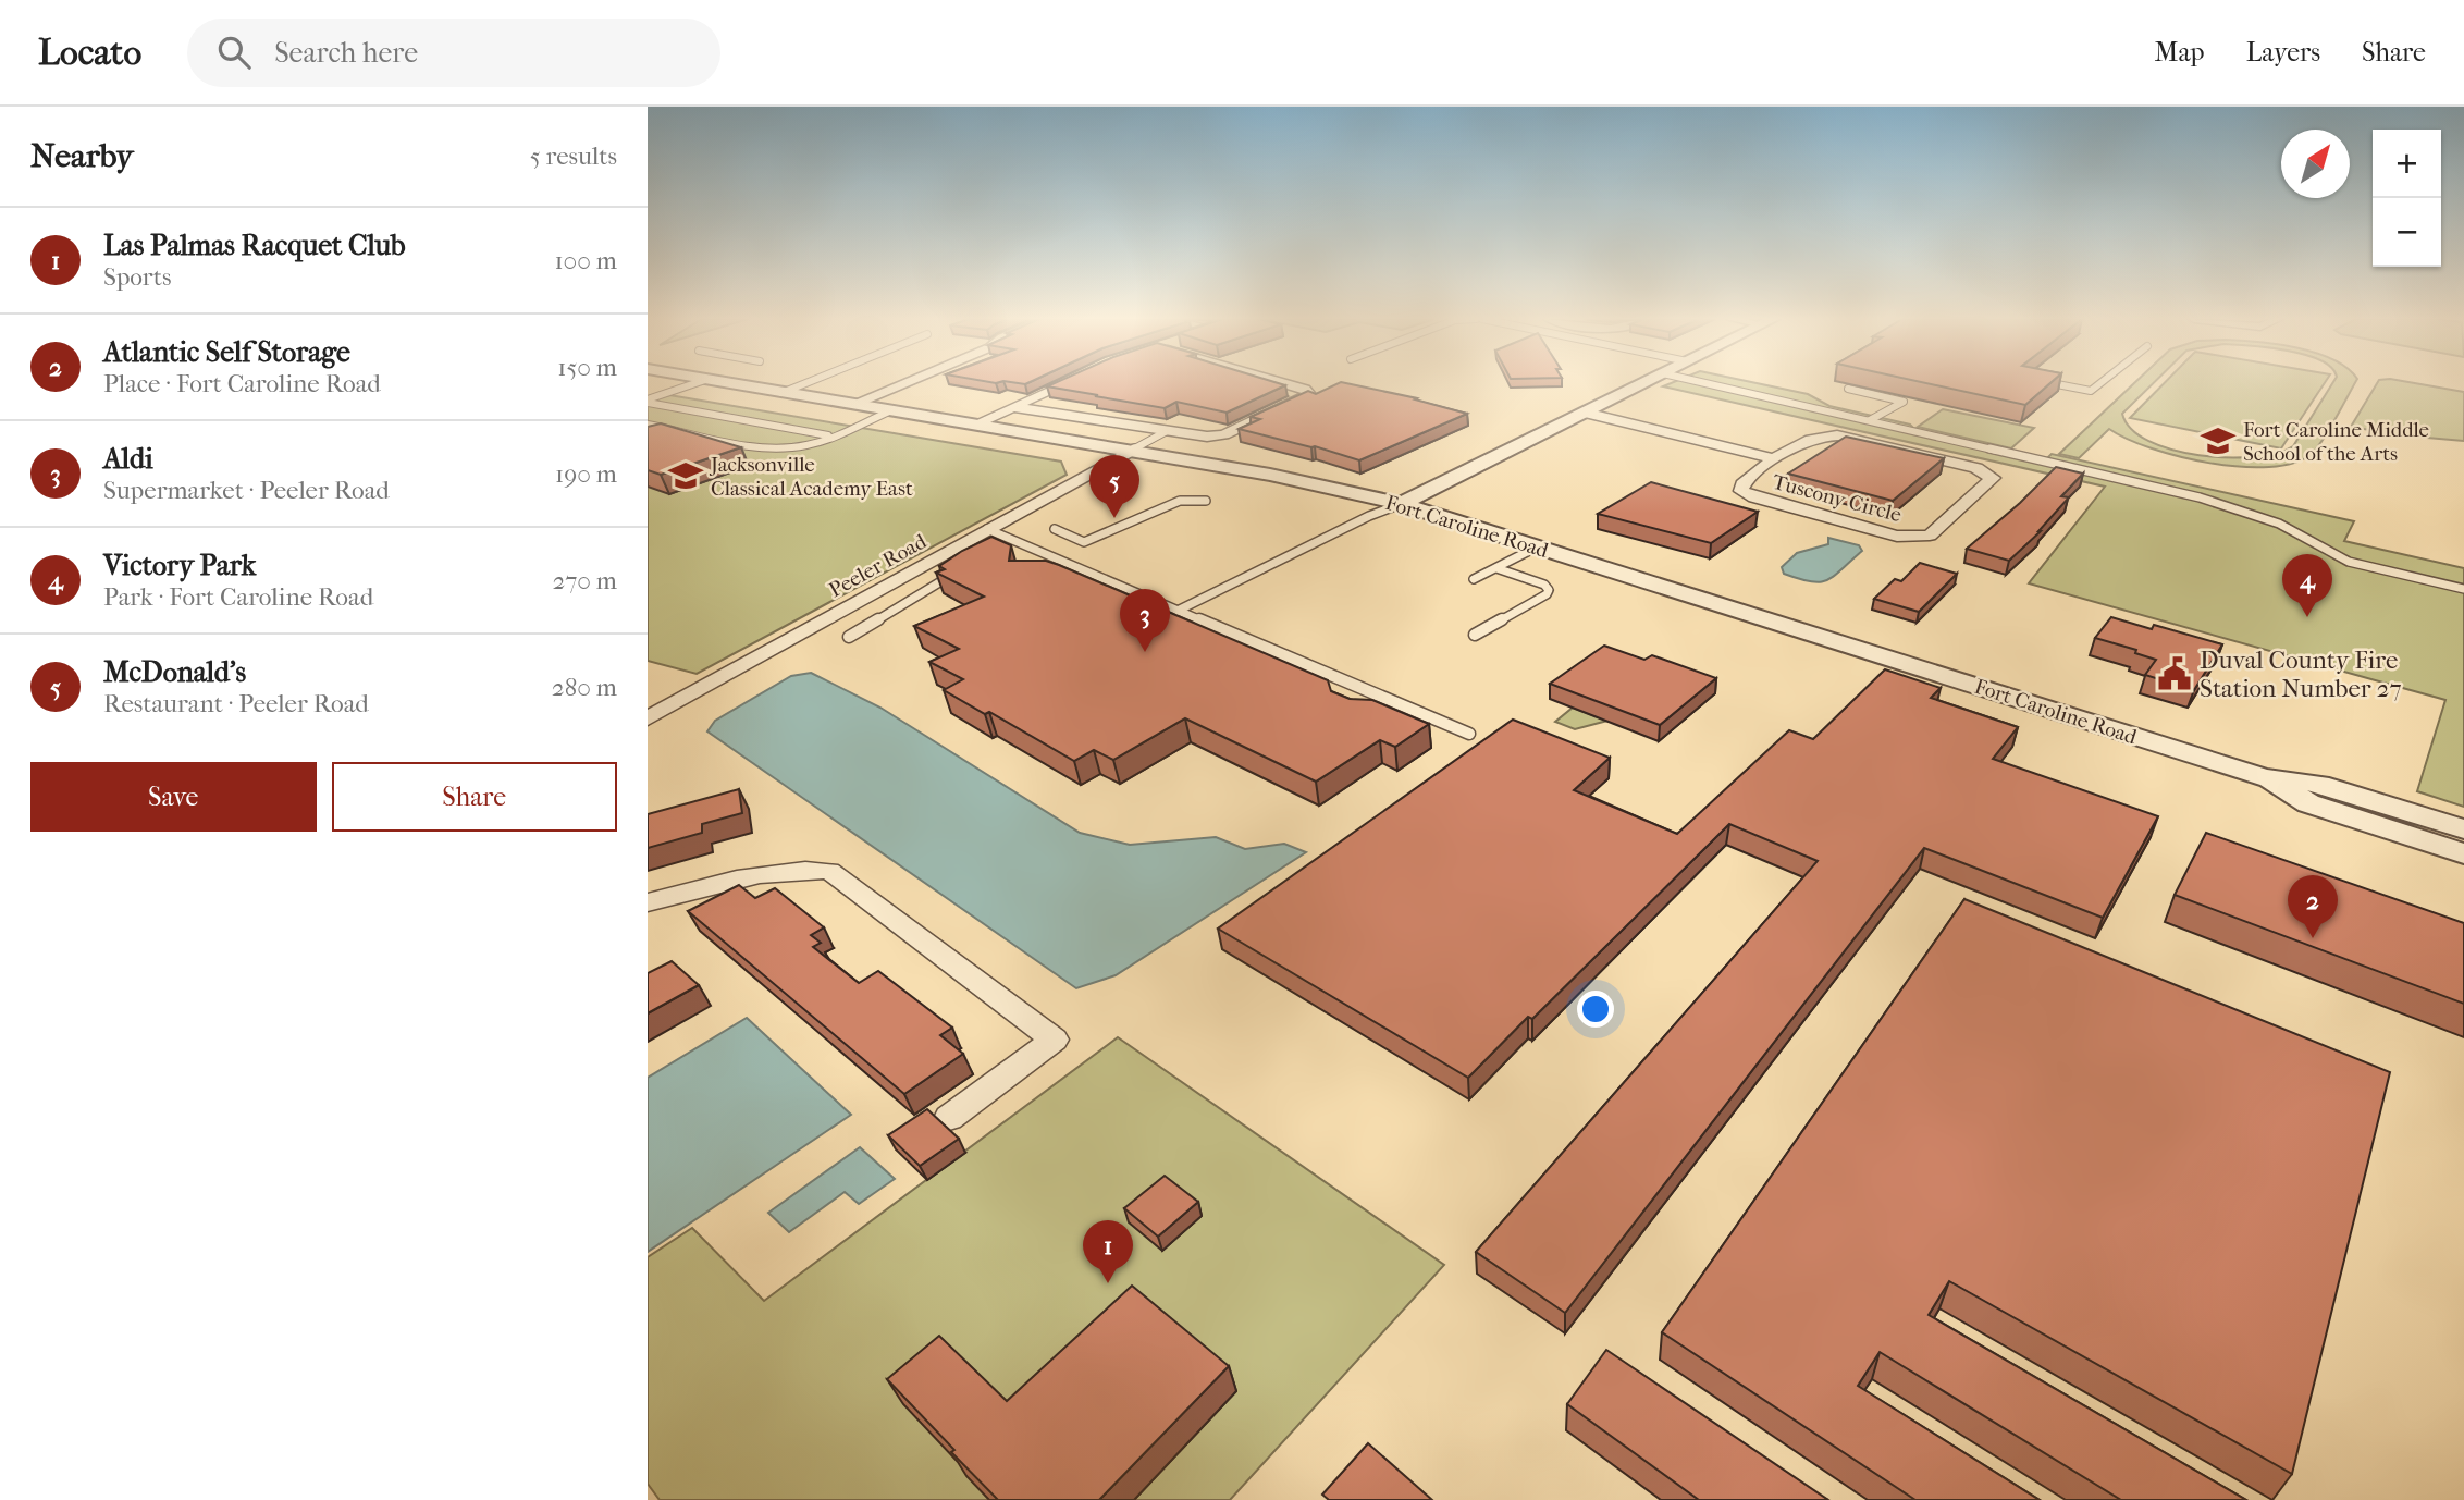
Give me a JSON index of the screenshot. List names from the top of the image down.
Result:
{
  "streets": {
    "street": ["Tuscony Circle", "Fort Caroline Road", "Peeler Road"]
  },
  "crossings": [
    ["Fort Caroline Road", "Peeler Road"]
  ],
  "places": {
    "school or university": ["Fort Caroline Middle School of the Arts", "Jacksonville Classical Academy East"],
    "public building": ["Duval County Fire Station Number 27"]
  },
  "north": "top right",
  "page": {
    "header": "Locato",
    "search": "Search here",
    "nav": ["Map", "Layers", "Share"],
    "heading": ["Nearby", "5 results"],
    "map_buttons": ["+", "−"],
    "list": [
      {
        "mark": "1",
        "name": "Las Palmas Racquet Club",
        "note": "Sports",
        "value": "100 m"
      },
      {
        "mark": "2",
        "name": "Atlantic Self Storage",
        "note": "Place · Fort Caroline Road",
        "value": "150 m"
      },
      {
        "mark": "3",
        "name": "Aldi",
        "note": "Supermarket · Peeler Road",
        "value": "190 m"
      },
      {
        "mark": "4",
        "name": "Victory Park",
        "note": "Park · Fort Caroline Road",
        "value": "270 m"
      },
      {
        "mark": "5",
        "name": "McDonald's",
        "note": "Restaurant · Peeler Road",
        "value": "280 m"
      }
    ],
    "pins": [
      "5",
      "4",
      "3",
      "2",
      "1"
    ],
    "buttons": ["Save", "Share"]
  }
}
